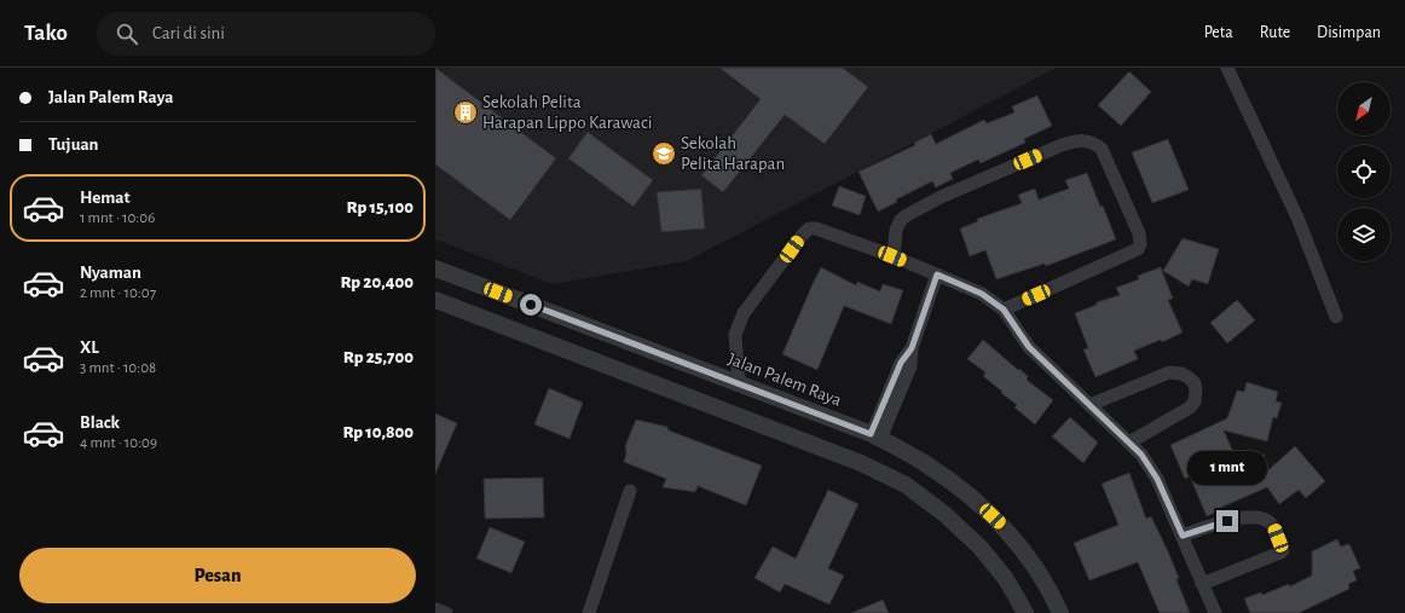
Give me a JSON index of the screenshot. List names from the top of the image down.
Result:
{
  "streets": {
    "street": ["Jalan Palem Raya"]
  },
  "places": {
    "building": ["Sekolah Pelita Harapan Lippo Karawaci"],
    "school or university": ["Sekolah Pelita Harapan"]
  },
  "north": "bottom left",
  "page": {
    "header": "Tako",
    "search": "Cari di sini",
    "nav": ["Peta", "Rute", "Disimpan"],
    "banner": ["Jalan Palem Raya", "Tujuan"],
    "list": [
      {
        "name": "Hemat",
        "note": "1 mnt · 10:06",
        "value": "Rp 15,100"
      },
      {
        "name": "Nyaman",
        "note": "2 mnt · 10:07",
        "value": "Rp 20,400"
      },
      {
        "name": "XL",
        "note": "3 mnt · 10:08",
        "value": "Rp 25,700"
      },
      {
        "name": "Black",
        "note": "4 mnt · 10:09",
        "value": "Rp 10,800"
      }
    ],
    "bubble": "1 mnt",
    "buttons": "Pesan"
  }
}
